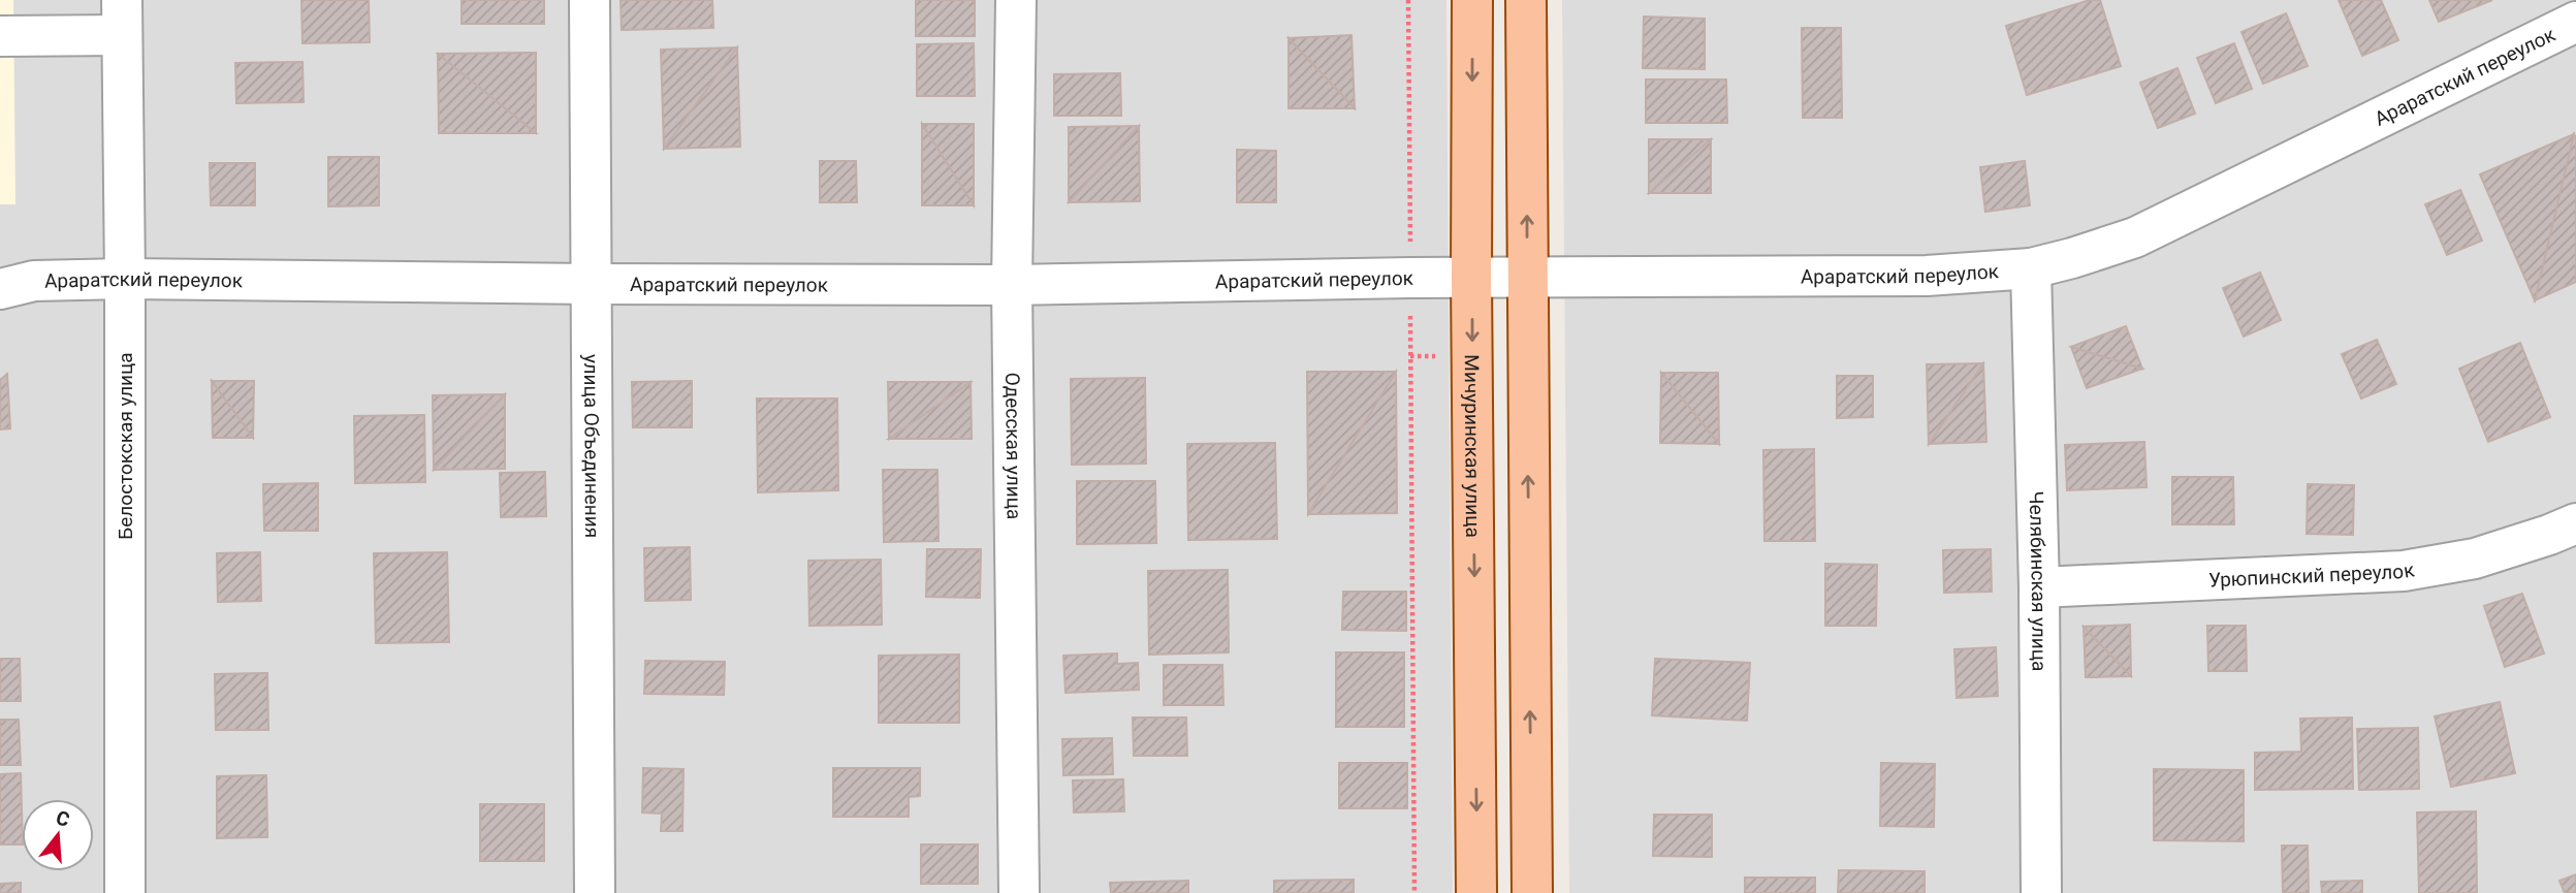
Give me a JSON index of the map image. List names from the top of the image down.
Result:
{
  "streets": {
    "main road": ["Мичуринская улица"],
    "street": [
      "Араратский переулок",
      "Белостокская улица",
      "Одесская улица",
      "улица Объединения",
      "Урюпинский переулок",
      "Челябинская улица"
    ]
  },
  "crossings": [
    ["Араратский переулок", "Белостокская улица"],
    ["Араратский переулок", "Одесская улица"],
    ["Араратский переулок", "улица Объединения"],
    ["Араратский переулок", "Мичуринская улица"],
    ["Араратский переулок", "Челябинская улица"],
    ["Урюпинский переулок", "Челябинская улица"]
  ],
  "north": "top"
}
